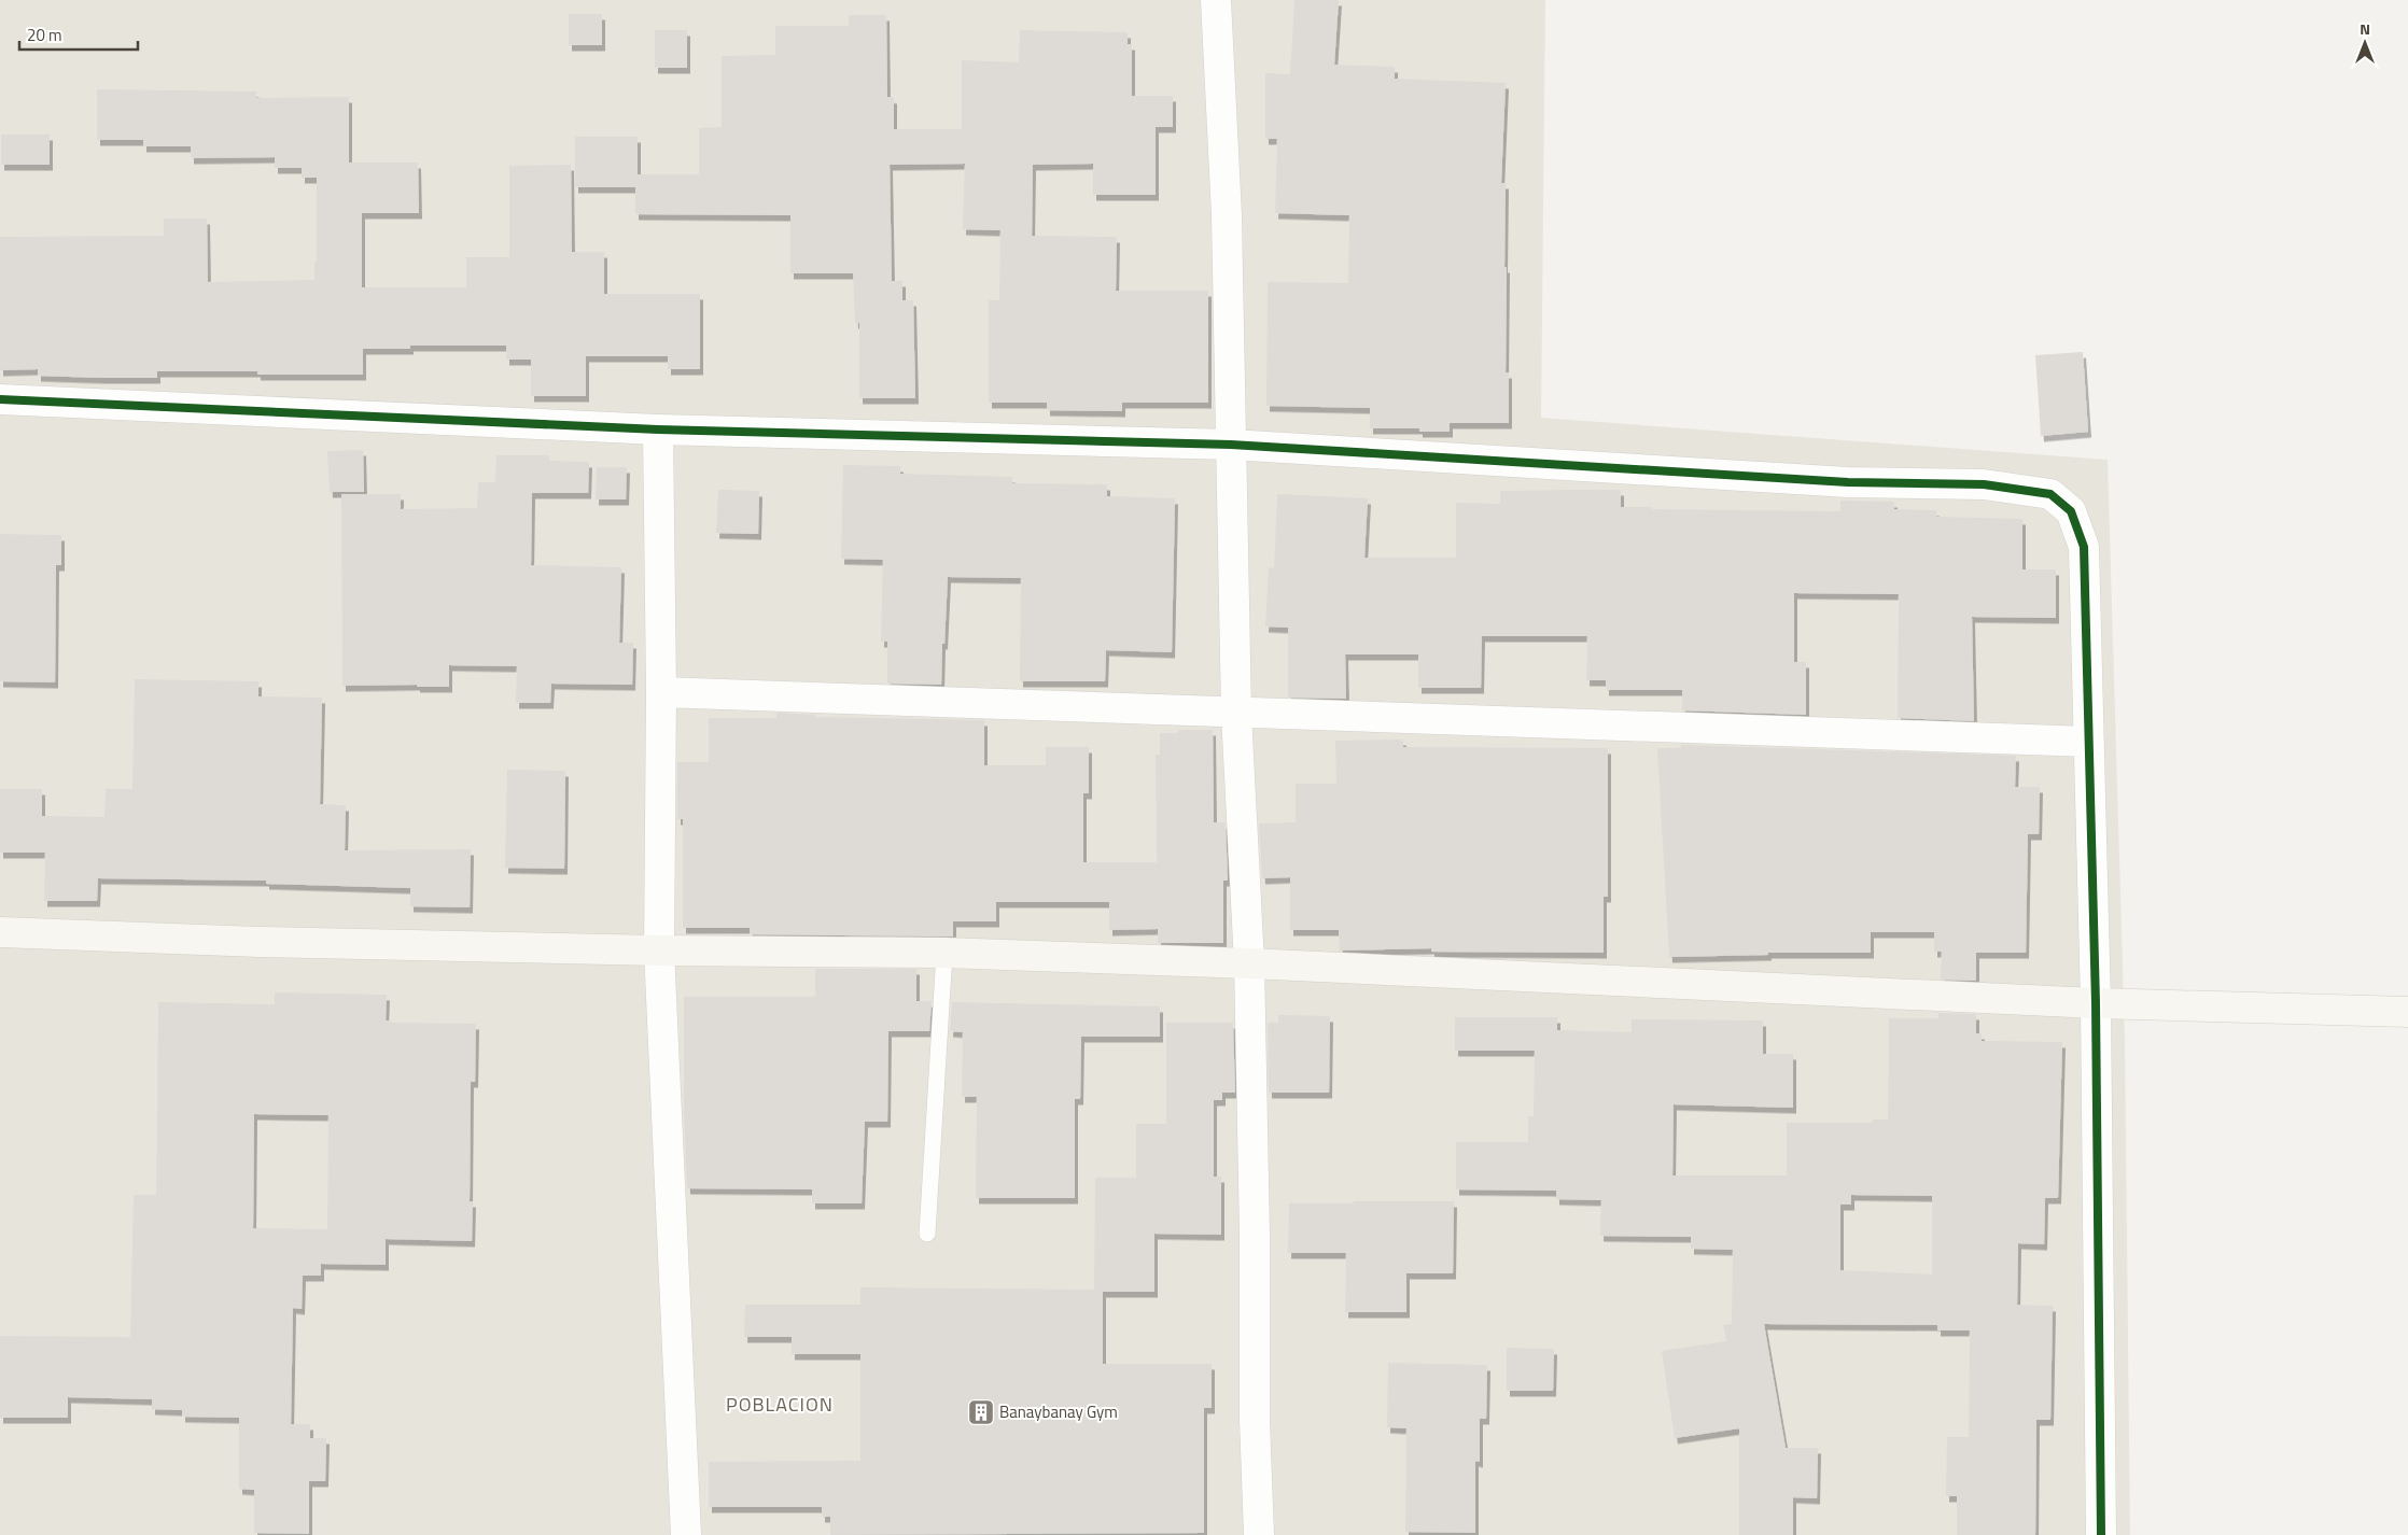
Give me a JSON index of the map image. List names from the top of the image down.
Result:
{
  "districts": ["POBLACION"],
  "places": {
    "building": ["Banaybanay Gym"]
  },
  "scale_bar": "20 m",
  "north": "top"
}
